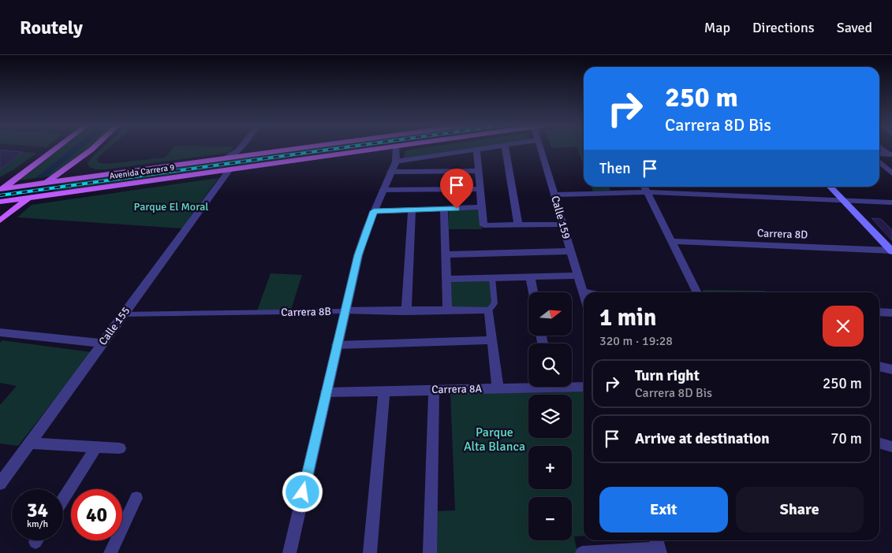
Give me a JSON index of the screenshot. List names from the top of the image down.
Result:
{
  "streets": {
    "main road": ["Avenida Carrera 9"],
    "street": [
      "Calle 159",
      "Carrera 8D",
      "Carrera 8B",
      "Calle 155",
      "Carrera 8A"
    ]
  },
  "crossings": [
    ["Avenida Carrera 9", "Calle 155"],
    ["Carrera 8B", "Calle 155"]
  ],
  "parks": ["Parque El Moral", "Parque Alta Blanca"],
  "north": "right",
  "page": {
    "header": "Routely",
    "nav": ["Map", "Directions", "Saved"],
    "turn": ["250 m", "Carrera 8D Bis"],
    "then": "Then",
    "map_buttons": ["+", "−"],
    "heading": ["1 min", "320 m · 19:28"],
    "list": [
      {
        "name": "Turn right",
        "note": "Carrera 8D Bis",
        "value": "250 m"
      },
      {
        "name": "Arrive at destination",
        "value": "70 m"
      }
    ],
    "buttons": ["Exit", "Share"],
    "speed": "34 km/h",
    "limit": "40"
  }
}
